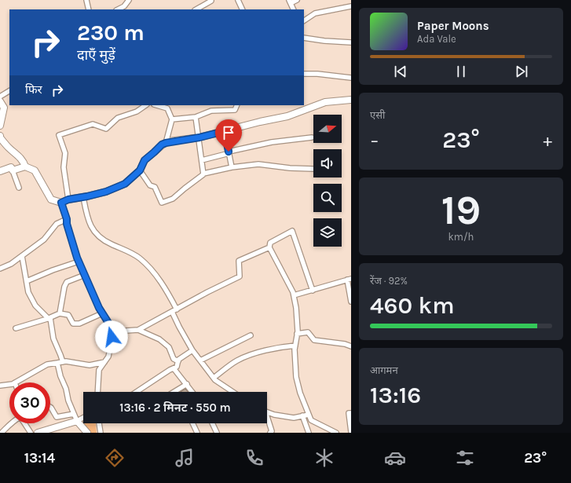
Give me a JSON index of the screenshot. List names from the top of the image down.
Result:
{
  "north": "right",
  "page": {
    "turn": ["230 m", "दाएँ मुड़ें"],
    "song": ["Paper Moons", "Ada Vale"],
    "then": "फिर",
    "tile": [
      "एसी",
      ["19", "km/h"],
      ["रेंज · 92%", "460 km"],
      ["आगमन", "13:16"]
    ],
    "heat": ["−", "23°", "+"],
    "limit": "30",
    "trip": "13:16 · 2 मिनट · 550 m",
    "tabs": ["13:14", "23°"]
  }
}
